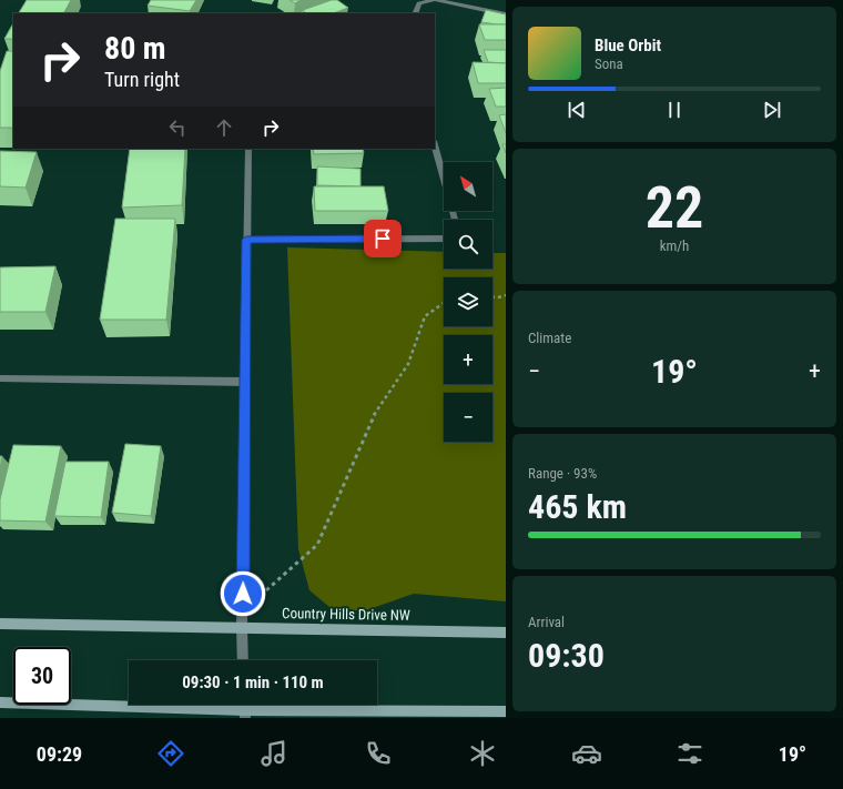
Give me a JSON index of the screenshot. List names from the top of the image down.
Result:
{
  "streets": {
    "street": ["Country Hills Drive NW"]
  },
  "north": "top left",
  "page": {
    "turn": ["80 m", "Turn right"],
    "song": ["Blue Orbit", "Sona"],
    "tile": [
      ["22", "km/h"],
      "Climate",
      ["Range · 93%", "465 km"],
      ["Arrival", "09:30"]
    ],
    "map_buttons": ["+", "−"],
    "heat": ["−", "19°", "+"],
    "limit": "30",
    "trip": "09:30 · 1 min · 110 m",
    "tabs": ["09:29", "19°"]
  }
}
